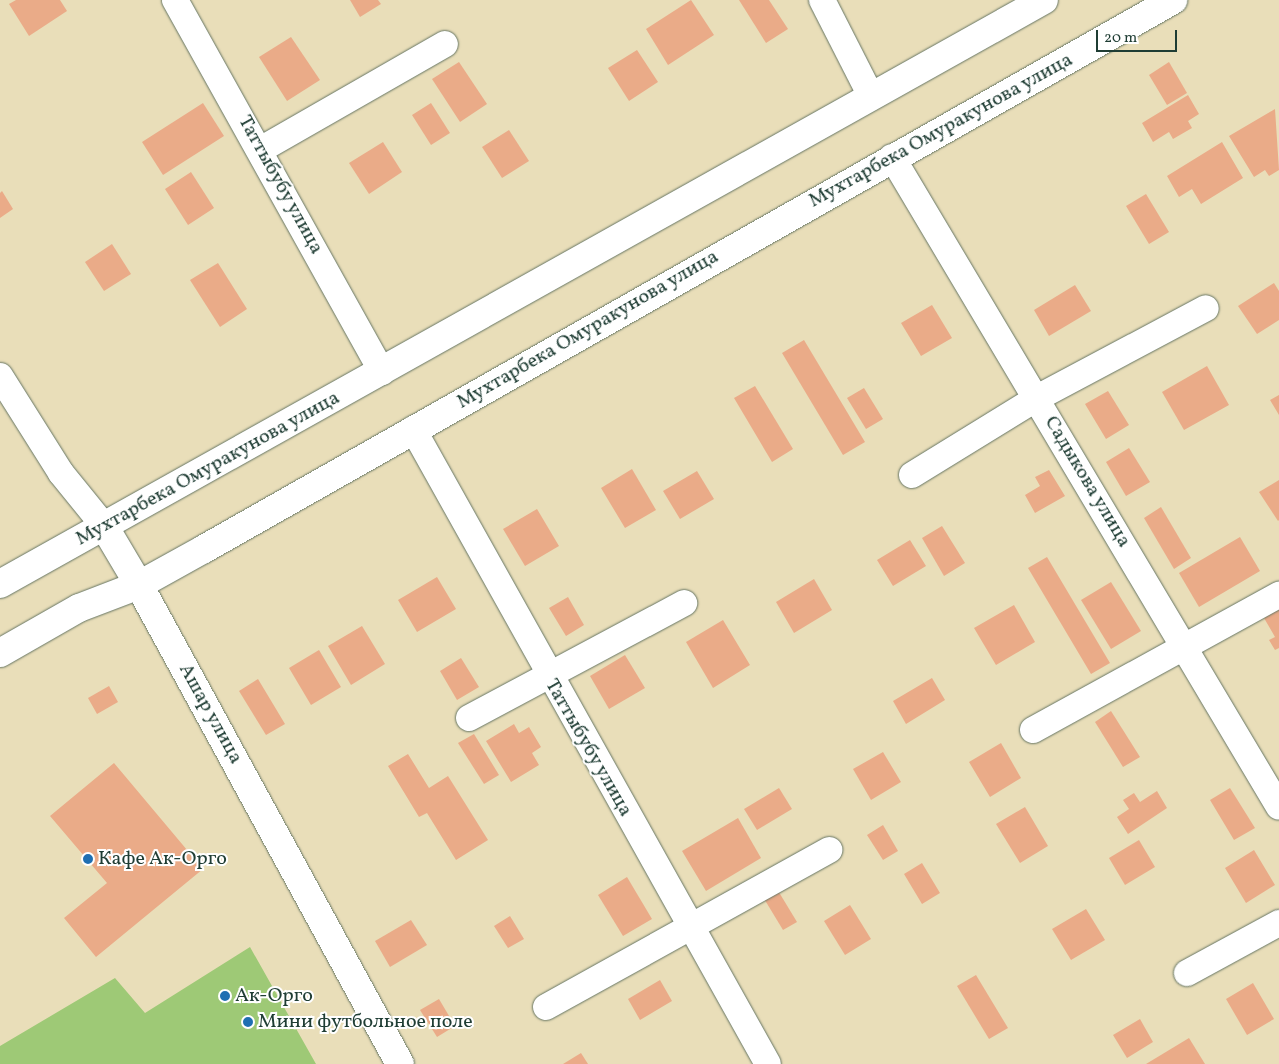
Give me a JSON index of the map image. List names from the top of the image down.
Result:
{
  "streets": {
    "main road": ["Мухтарбека Омуракунова улица", "Ашар улица"],
    "street": ["Таттыбубу улица", "Садыкова улица"]
  },
  "crossings": [
    ["Мухтарбека Омуракунова улица", "Таттыбубу улица"],
    ["Мухтарбека Омуракунова улица", "Садыкова улица"],
    ["Мухтарбека Омуракунова улица", "Ашар улица"]
  ],
  "places": ["Кафе Ак-Орго", "Ак-Орго", "Мини футбольное поле"],
  "scale_bar": "20 m"
}
